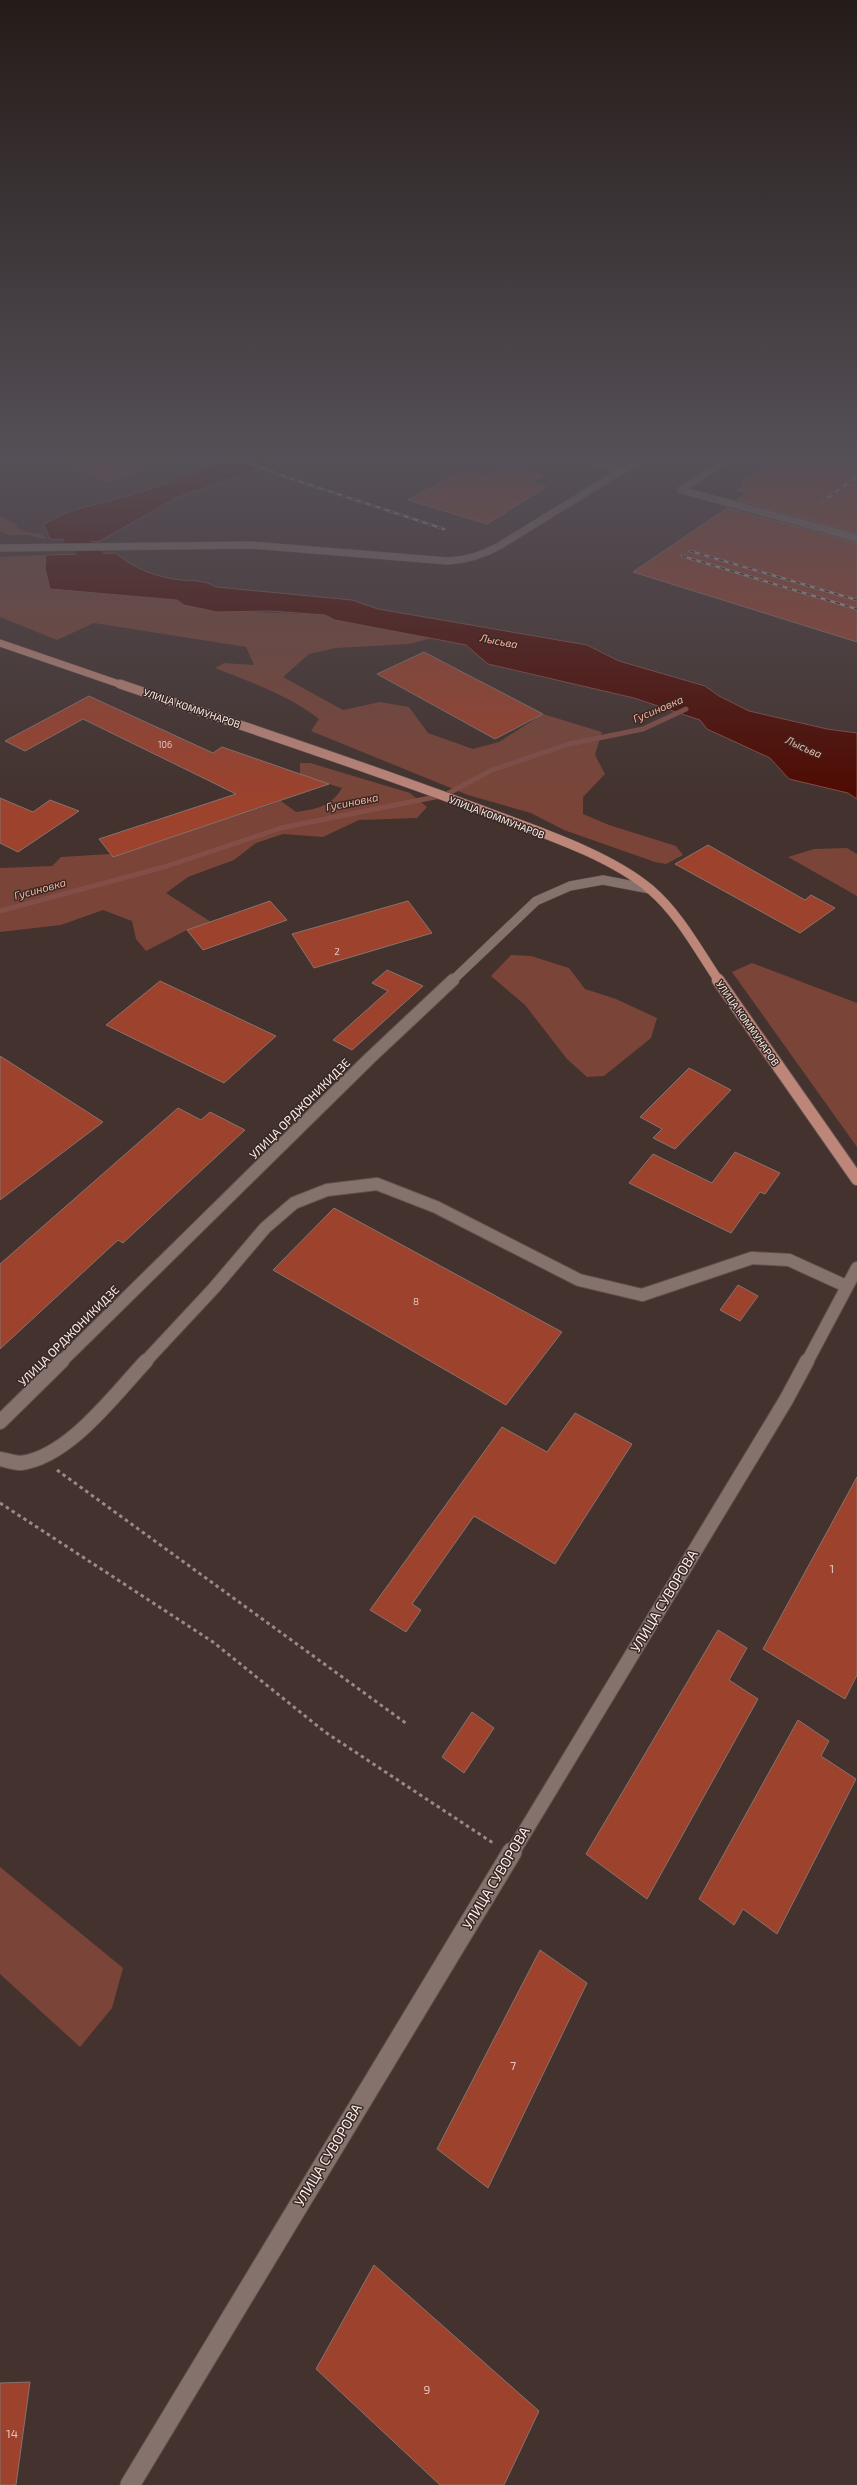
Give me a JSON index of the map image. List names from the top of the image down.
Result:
{
  "streets": {
    "main road": ["УЛИЦА КОММУНАРОВ"],
    "street": ["УЛИЦА ОРДЖОНИКИДЗЕ", "УЛИЦА СУВОРОВА"]
  },
  "crossings": [
    ["УЛИЦА КОММУНАРОВ", "УЛИЦА ОРДЖОНИКИДЗЕ"]
  ],
  "water": ["Лысьва", "Гусиновка"],
  "house_numbers": [
    "106",
    "2",
    "8",
    "1",
    "7",
    "9",
    "14"
  ]
}
